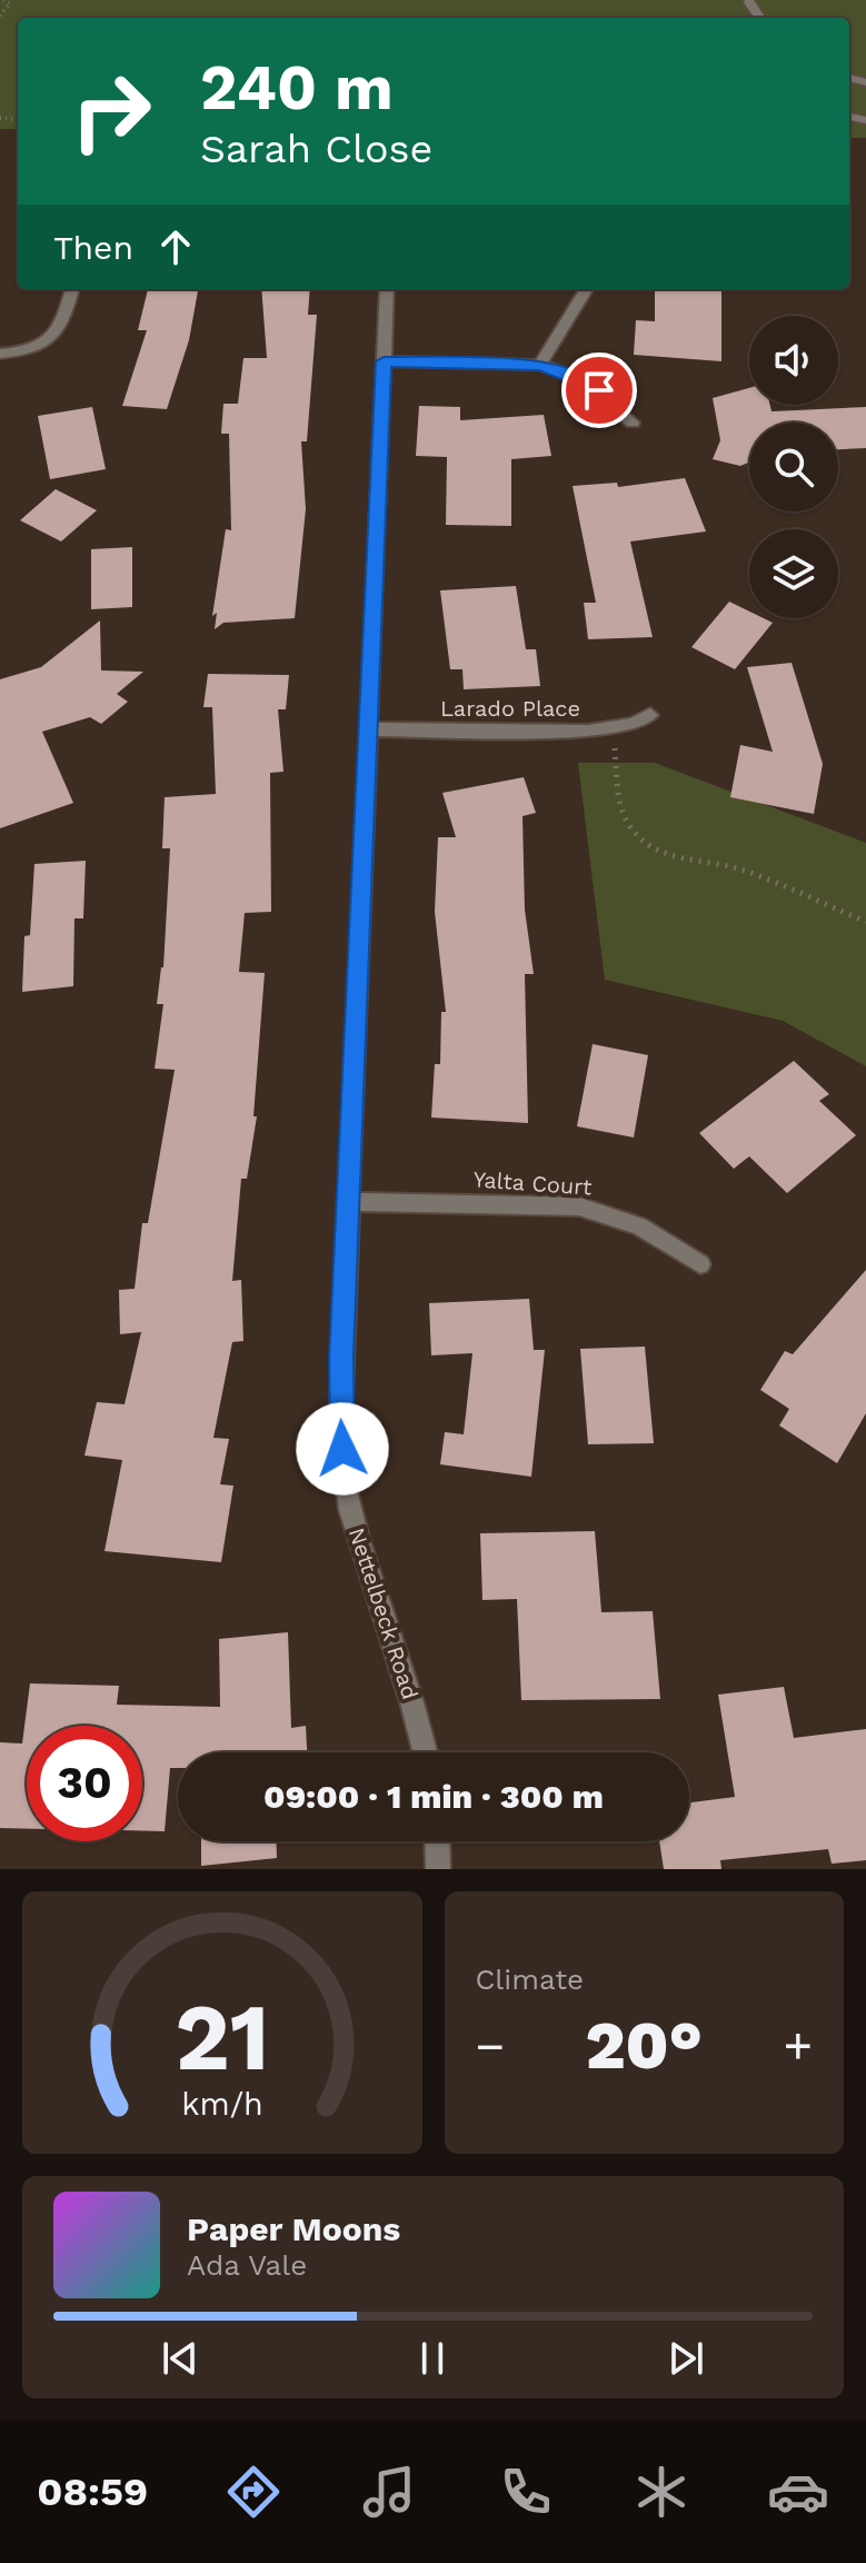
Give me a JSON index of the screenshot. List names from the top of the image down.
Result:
{
  "streets": {
    "street": ["Larado Place", "Yalta Court", "Nettelbeck Road"]
  },
  "crossings": [
    ["Larado Place", "Nettelbeck Road"],
    ["Yalta Court", "Nettelbeck Road"]
  ],
  "page": {
    "turn": ["240 m", "Sarah Close"],
    "then": "Then",
    "limit": "30",
    "trip": "09:00 · 1 min · 300 m",
    "tile": "Climate",
    "heat": ["−", "20°", "+"],
    "song": ["Paper Moons", "Ada Vale"],
    "tabs": "08:59",
    "gauge": ["21", "km/h"]
  }
}
